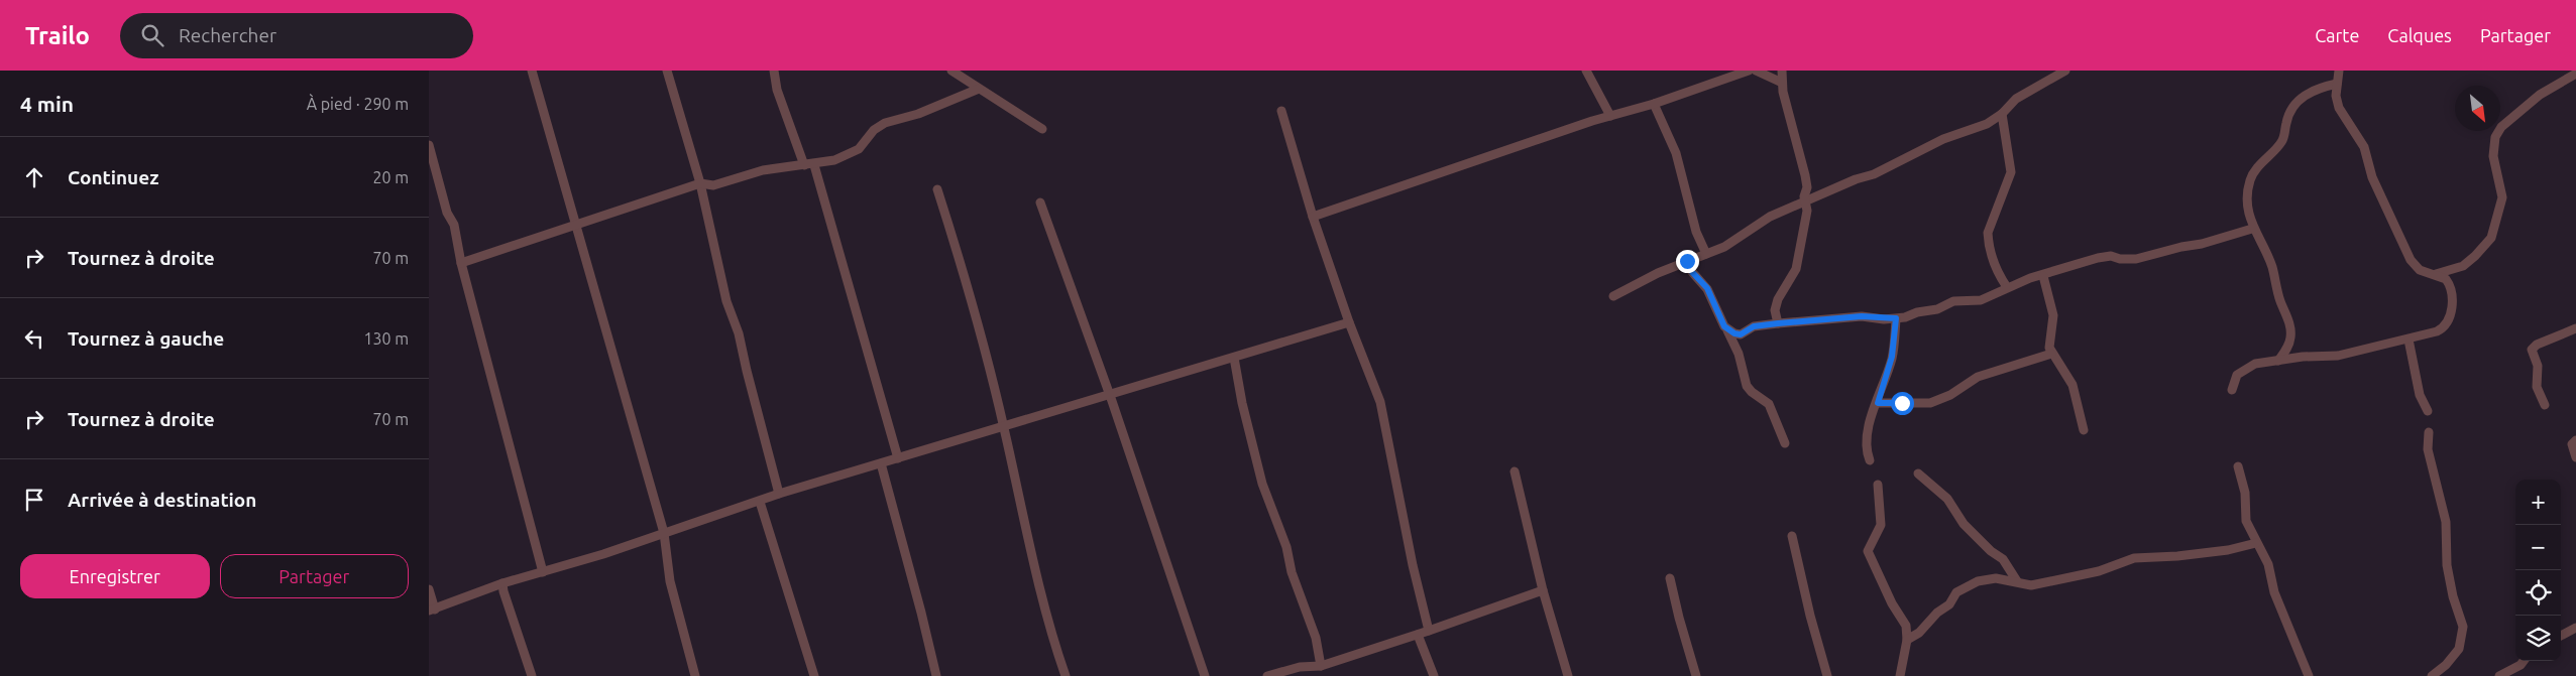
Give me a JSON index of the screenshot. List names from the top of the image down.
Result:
{
  "north": "bottom right",
  "page": {
    "header": "Trailo",
    "search": "Rechercher",
    "nav": ["Carte", "Calques", "Partager"],
    "heading": ["4 min", "À pied · 290 m"],
    "list": [
      ["Continuez", "20 m"],
      ["Tournez à droite", "70 m"],
      ["Tournez à gauche", "130 m"],
      ["Tournez à droite", "70 m"],
      "Arrivée à destination"
    ],
    "map_buttons": ["+", "−"],
    "buttons": ["Enregistrer", "Partager"]
  }
}
